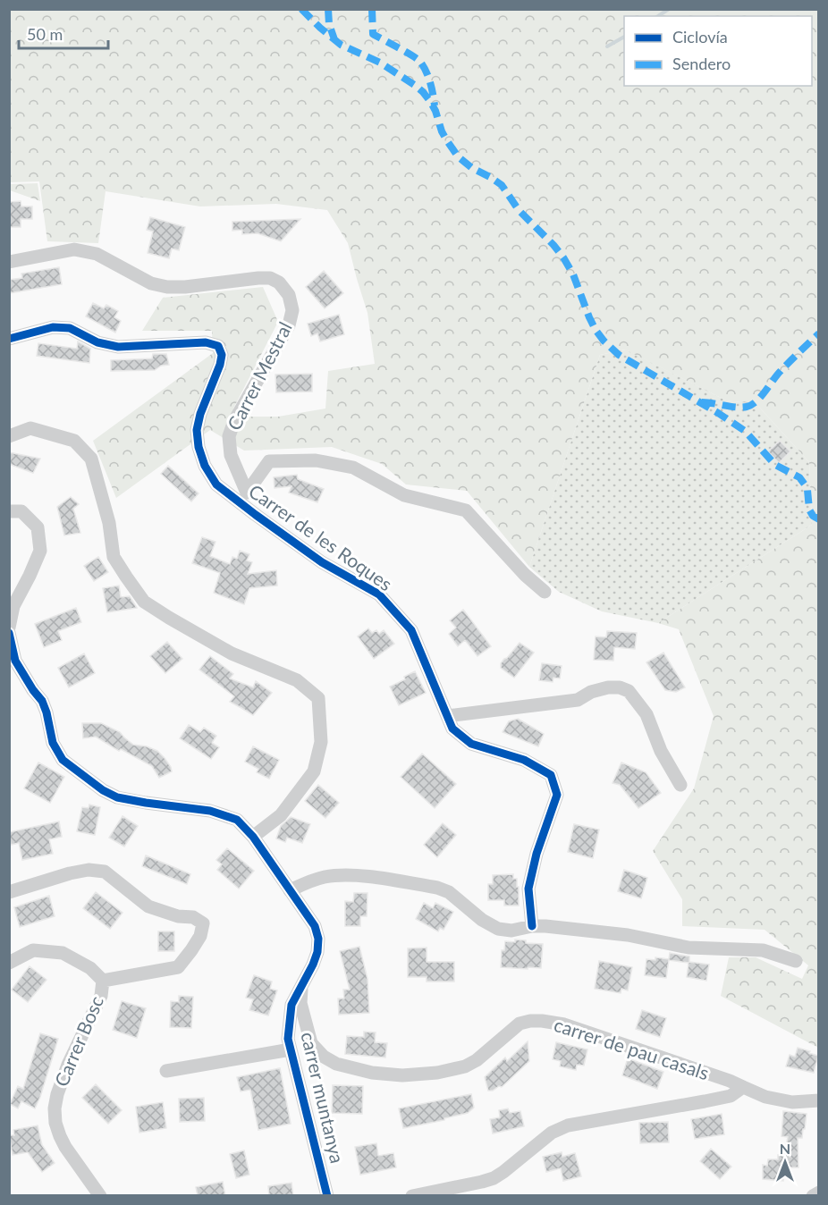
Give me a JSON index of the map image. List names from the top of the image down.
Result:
{
  "streets": {
    "street": [
      "Carrer Mestral",
      "Carrer de les Roques",
      "Carrer Bosc",
      "carrer de pau casals",
      "carrer muntanya"
    ]
  },
  "crossings": [
    ["Carrer Mestral", "Carrer de les Roques"],
    ["carrer de pau casals", "carrer muntanya"]
  ],
  "legend": ["Ciclovía", "Sendero"],
  "scale_bar": "50 m",
  "north": "top"
}
